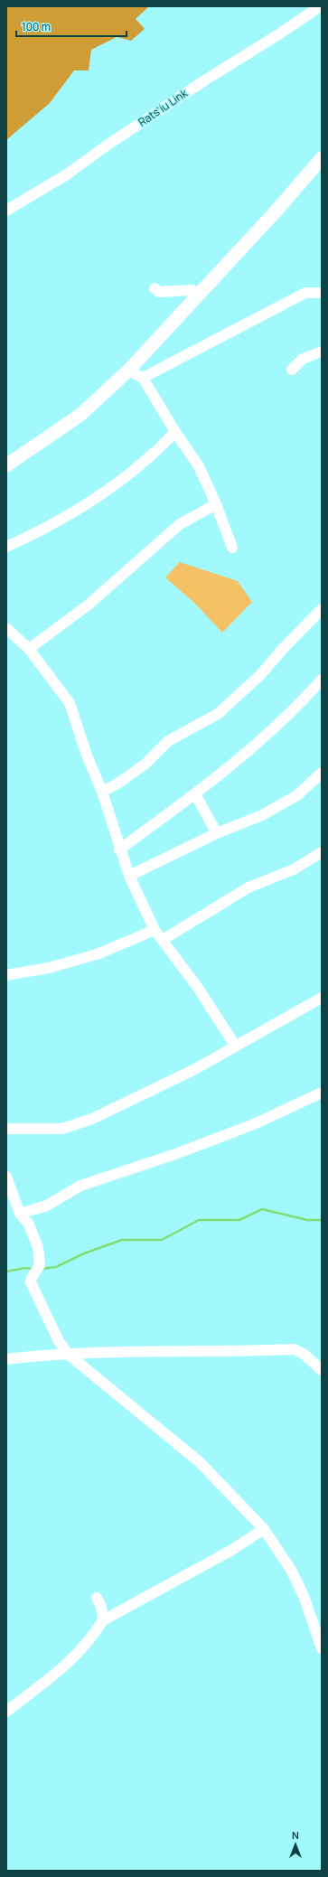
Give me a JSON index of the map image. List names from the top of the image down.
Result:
{
  "streets": {
    "street": ["Rats'iu Link"]
  },
  "scale_bar": "100 m",
  "north": "top"
}
